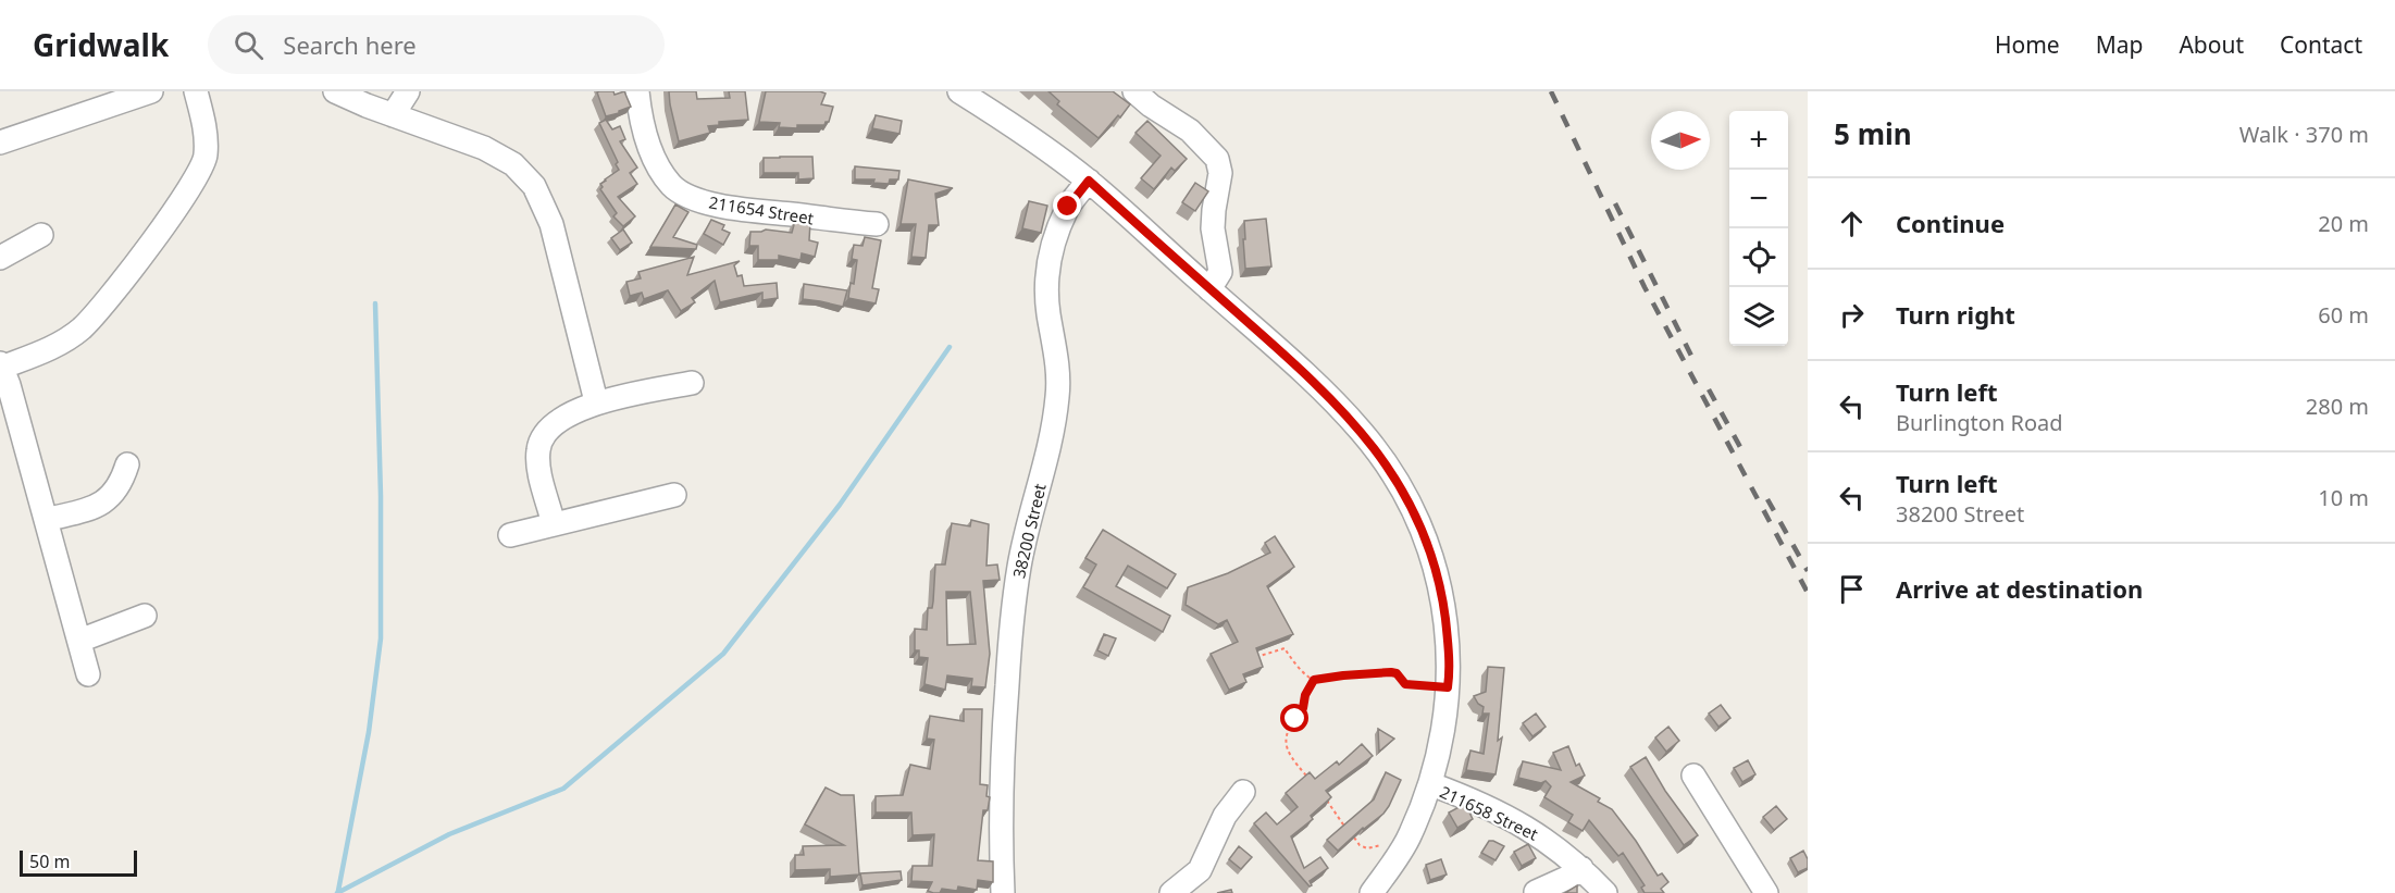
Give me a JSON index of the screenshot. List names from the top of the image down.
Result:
{
  "streets": {
    "street": ["211654 Street", "38200 Street", "211658 Street"]
  },
  "scale_bar": "50 m",
  "north": "right",
  "page": {
    "header": "Gridwalk",
    "search": "Search here",
    "nav": [
      "Home",
      "Map",
      "About",
      "Contact"
    ],
    "heading": ["5 min", "Walk · 370 m"],
    "map_buttons": ["+", "−"],
    "list": [
      ["Continue", "20 m"],
      ["Turn right", "60 m"],
      ["Turn left", "Burlington Road", "280 m"],
      ["Turn left", "38200 Street", "10 m"],
      "Arrive at destination"
    ],
    "scale": "50 m"
  }
}
